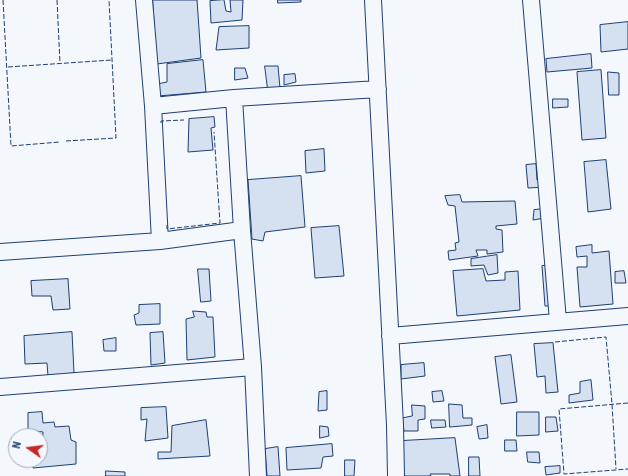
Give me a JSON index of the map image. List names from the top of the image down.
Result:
{
  "north": "left"
}
